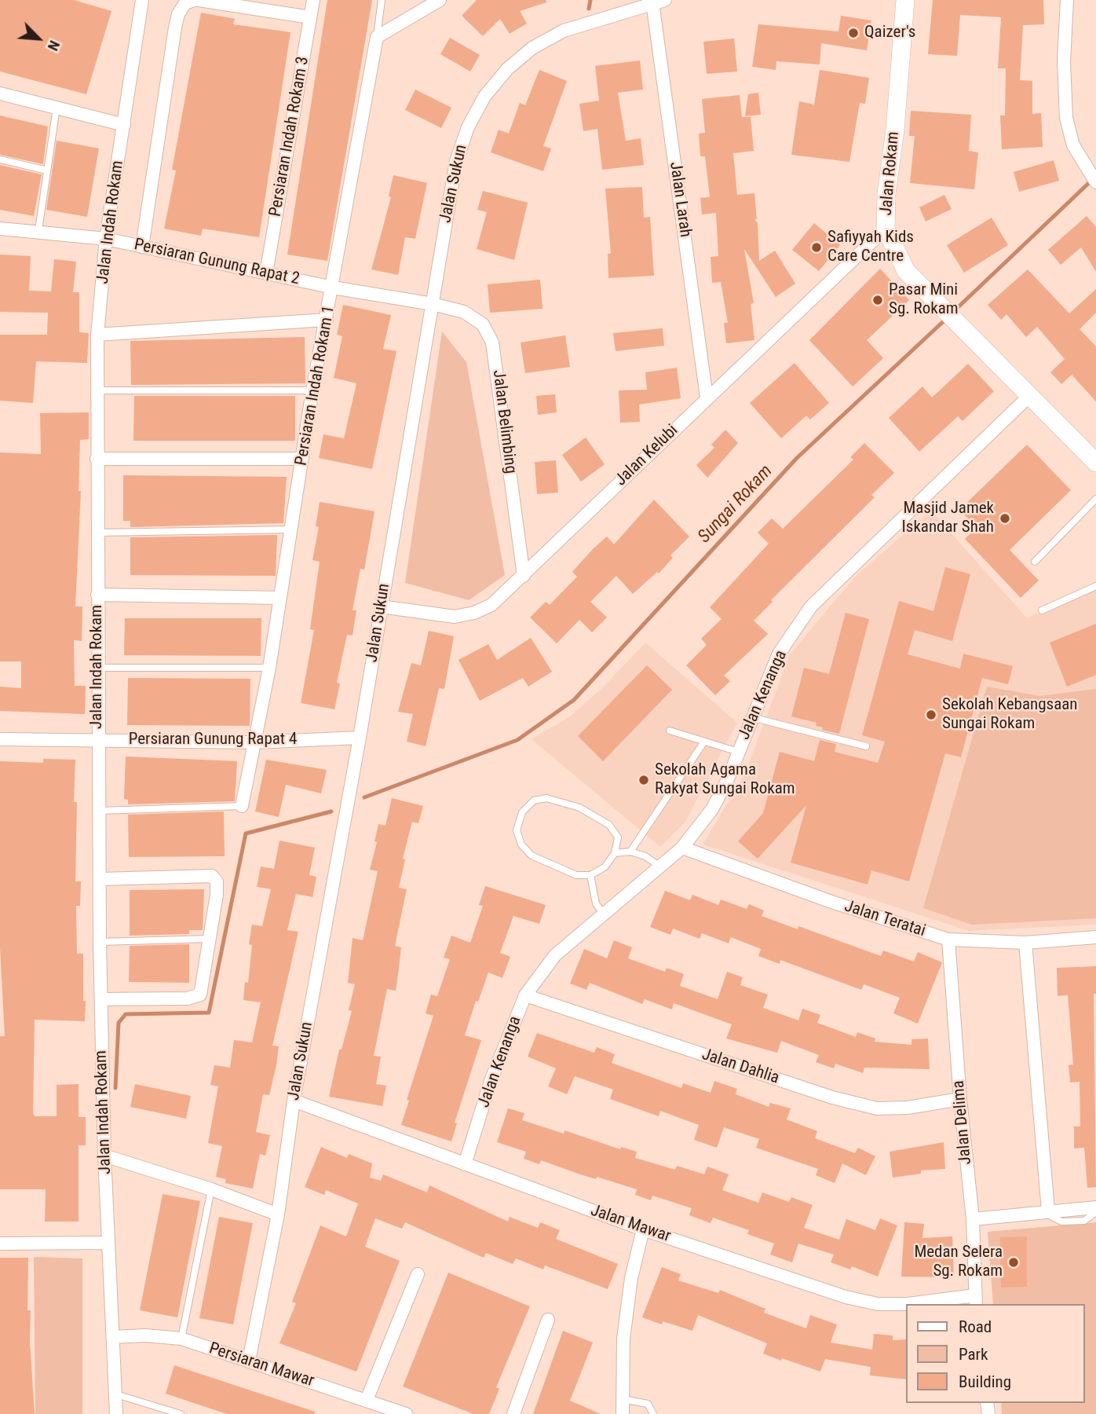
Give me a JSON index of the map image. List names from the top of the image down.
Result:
{
  "streets": {
    "main road": ["Jalan Rokam"],
    "street": [
      "Persiaran Indah Rokam 3",
      "Jalan Sukun",
      "Jalan Larah",
      "Jalan Indah Rokam",
      "Persiaran Gunung Rapat 2",
      "Persiaran Indah Rokam 1",
      "Jalan Belimbing",
      "Jalan Kelubi",
      "Jalan Kenanga",
      "Persiaran Gunung Rapat 4",
      "Jalan Teratai",
      "Jalan Dahlia",
      "Jalan Delima",
      "Jalan Mawar",
      "Persiaran Mawar"
    ]
  },
  "crossings": [
    ["Persiaran Indah Rokam 3", "Persiaran Gunung Rapat 2"],
    ["Jalan Rokam", "Jalan Kelubi"],
    ["Jalan Rokam", "Jalan Kenanga"],
    ["Jalan Sukun", "Jalan Larah"],
    ["Jalan Sukun", "Persiaran Gunung Rapat 2"],
    ["Jalan Sukun", "Jalan Belimbing"],
    ["Jalan Sukun", "Jalan Kelubi"],
    ["Jalan Sukun", "Persiaran Gunung Rapat 4"],
    ["Jalan Sukun", "Jalan Mawar"],
    ["Jalan Sukun", "Persiaran Mawar"],
    ["Jalan Larah", "Jalan Kelubi"],
    ["Jalan Indah Rokam", "Persiaran Gunung Rapat 2"],
    ["Jalan Indah Rokam", "Persiaran Gunung Rapat 4"],
    ["Jalan Indah Rokam", "Persiaran Mawar"],
    ["Persiaran Gunung Rapat 2", "Persiaran Indah Rokam 1"],
    ["Persiaran Gunung Rapat 2", "Jalan Belimbing"],
    ["Persiaran Indah Rokam 1", "Persiaran Gunung Rapat 4"],
    ["Jalan Belimbing", "Jalan Kelubi"],
    ["Jalan Kenanga", "Jalan Teratai"],
    ["Jalan Kenanga", "Jalan Dahlia"],
    ["Jalan Kenanga", "Jalan Mawar"],
    ["Jalan Teratai", "Jalan Delima"],
    ["Jalan Dahlia", "Jalan Delima"],
    ["Jalan Delima", "Jalan Mawar"]
  ],
  "water": ["Sungai Rokam"],
  "places": [
    "Qaizer's",
    "Safiyyah Kids Care Centre",
    "Pasar Mini Sg. Rokam",
    "Masjid Jamek Iskandar Shah",
    "Sekolah Kebangsaan Sungai Rokam",
    "Sekolah Agama Rakyat Sungai Rokam",
    "Medan Selera Sg. Rokam"
  ],
  "legend": ["Road", "Park", "Building"],
  "north": "bottom right"
}
